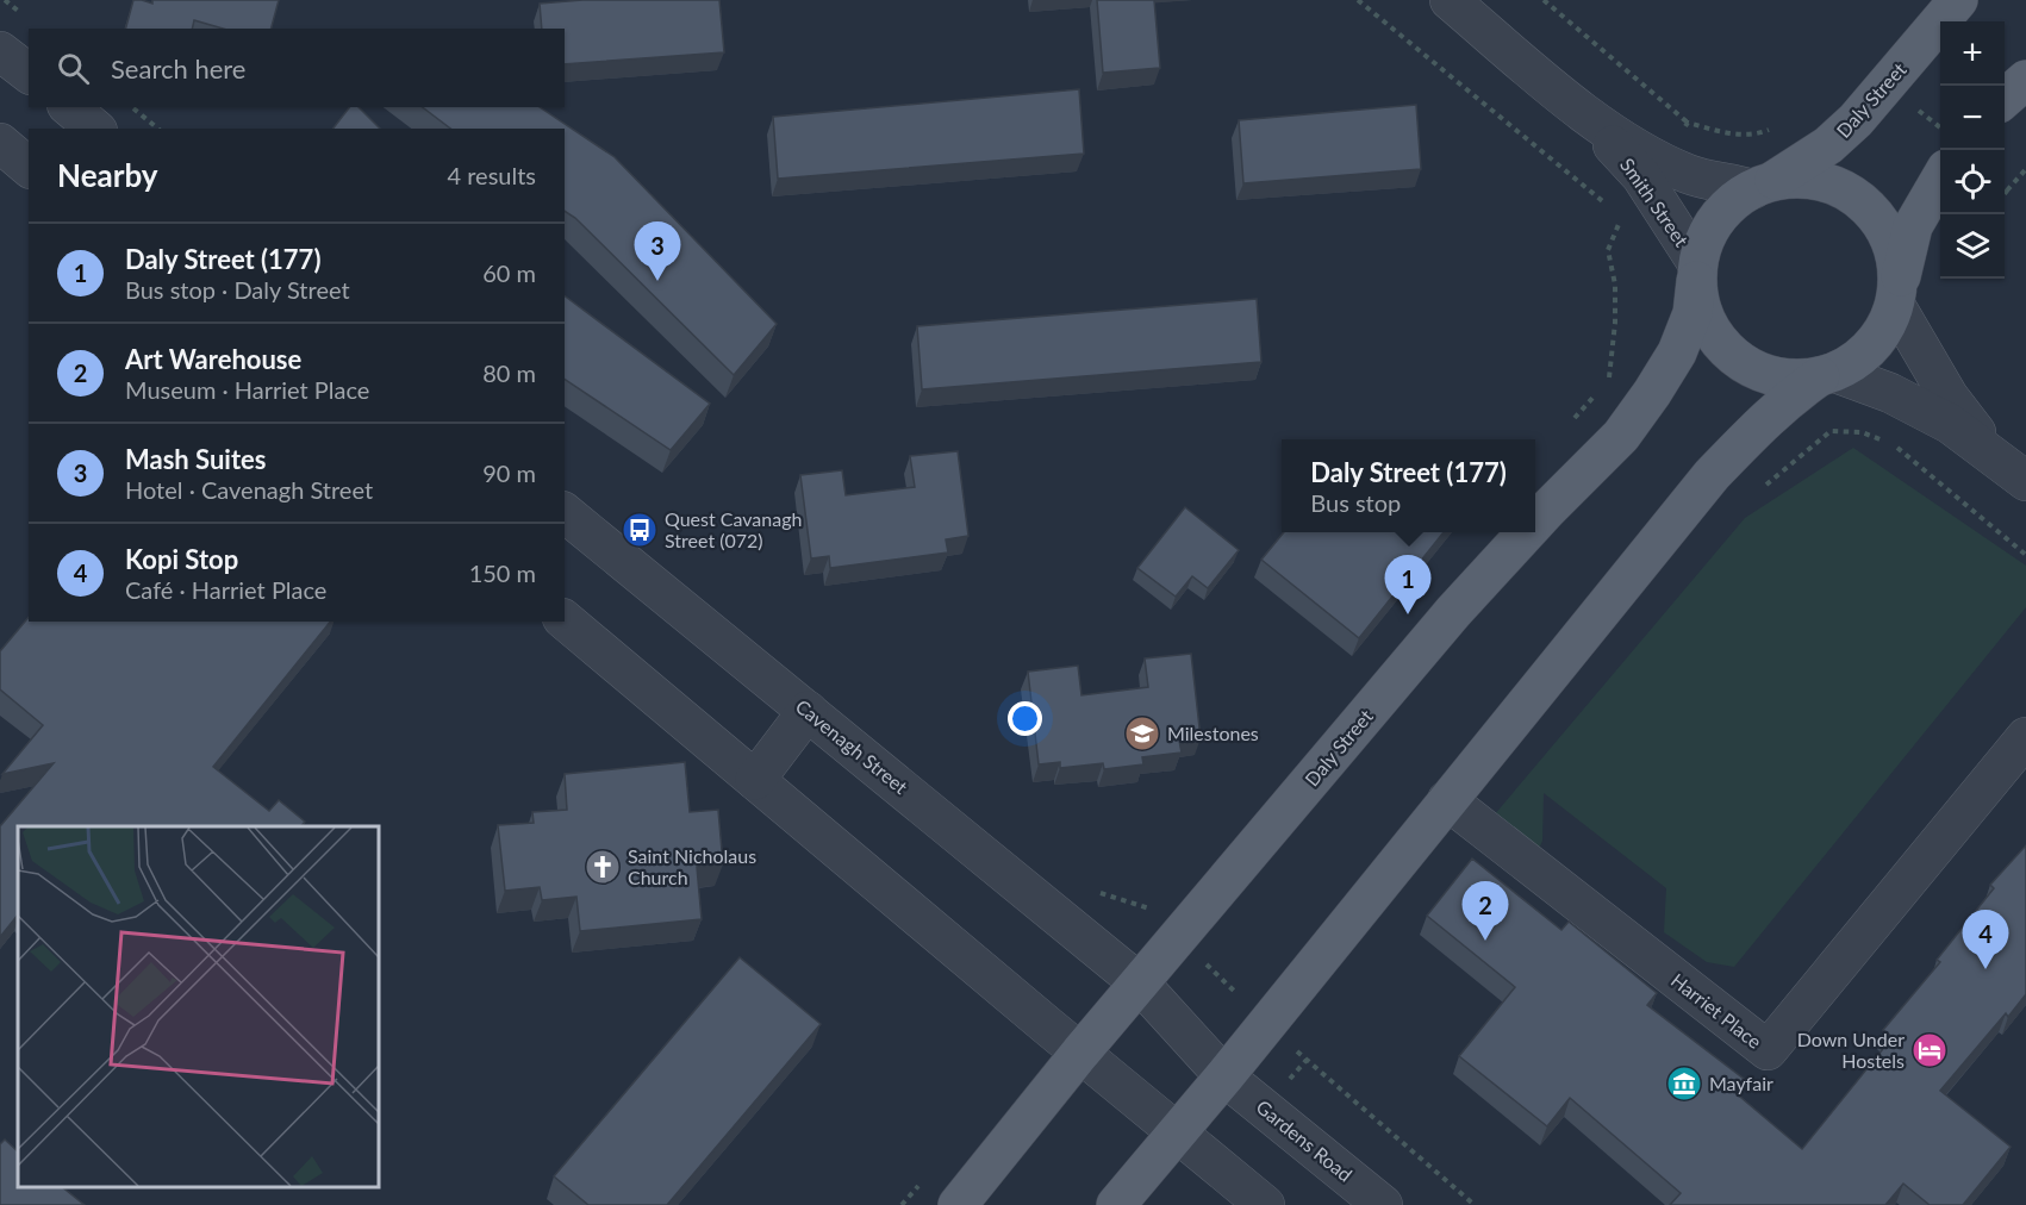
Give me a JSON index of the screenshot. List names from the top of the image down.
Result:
{
  "streets": {
    "main road": ["Daly Street"],
    "street": [
      "Smith Street",
      "Cavenagh Street",
      "Harriet Place",
      "Gardens Road"
    ]
  },
  "crossings": [
    ["Daly Street", "Smith Street"],
    ["Daly Street", "Cavenagh Street"],
    ["Cavenagh Street", "Gardens Road"]
  ],
  "places": {
    "bus stop": ["Quest Cavanagh Street (072)"],
    "school or university": ["Milestones"],
    "church": ["Saint Nicholaus Church"],
    "hotel": ["Down Under Hostels"],
    "museum": ["Mayfair"]
  },
  "page": {
    "map_buttons": ["+", "−"],
    "search": "Search here",
    "heading": ["Nearby", "4 results"],
    "pins": [
      "3",
      "1",
      "2",
      "4"
    ],
    "list": [
      {
        "mark": "1",
        "name": "Daly Street (177)",
        "note": "Bus stop · Daly Street",
        "value": "60 m"
      },
      {
        "mark": "2",
        "name": "Art Warehouse",
        "note": "Museum · Harriet Place",
        "value": "80 m"
      },
      {
        "mark": "3",
        "name": "Mash Suites",
        "note": "Hotel · Cavenagh Street",
        "value": "90 m"
      },
      {
        "mark": "4",
        "name": "Kopi Stop",
        "note": "Café · Harriet Place",
        "value": "150 m"
      }
    ],
    "popup": ["Daly Street (177)", "Bus stop"]
  }
}
